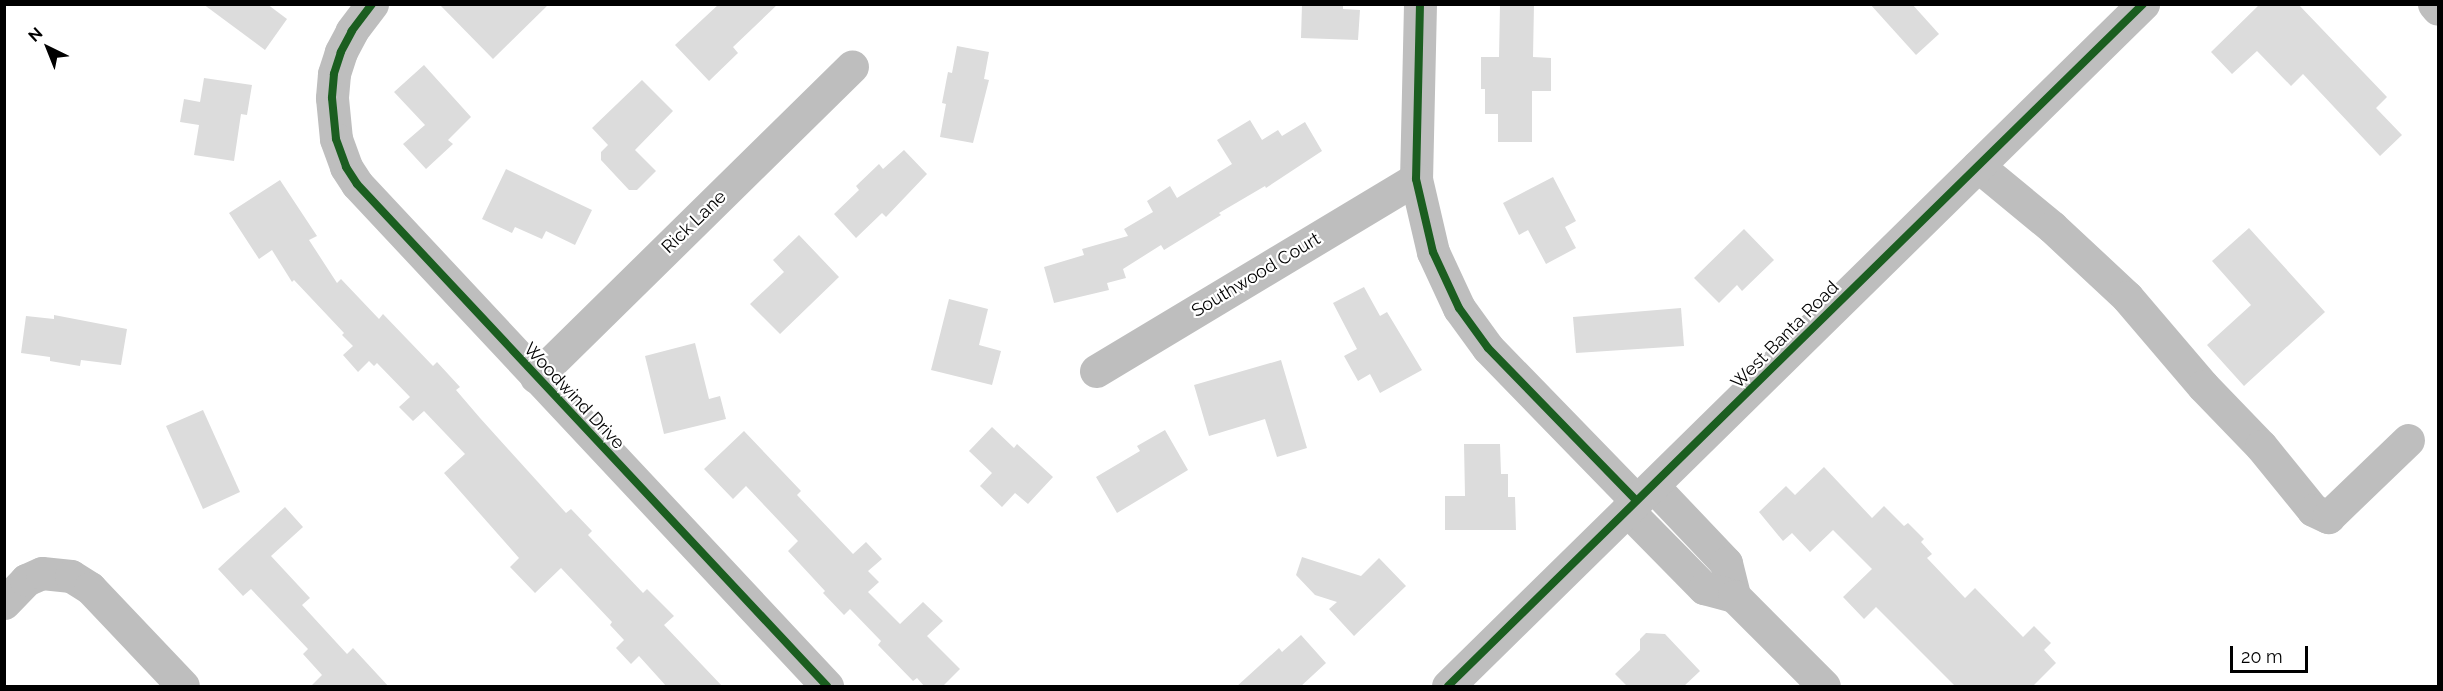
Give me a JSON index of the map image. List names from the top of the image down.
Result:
{
  "streets": {
    "street": [
      "Rick Lane",
      "Southwood Court",
      "West Banta Road",
      "Woodwind Drive"
    ]
  },
  "crossings": [
    ["Rick Lane", "Woodwind Drive"]
  ],
  "scale_bar": "20 m",
  "north": "top left"
}
